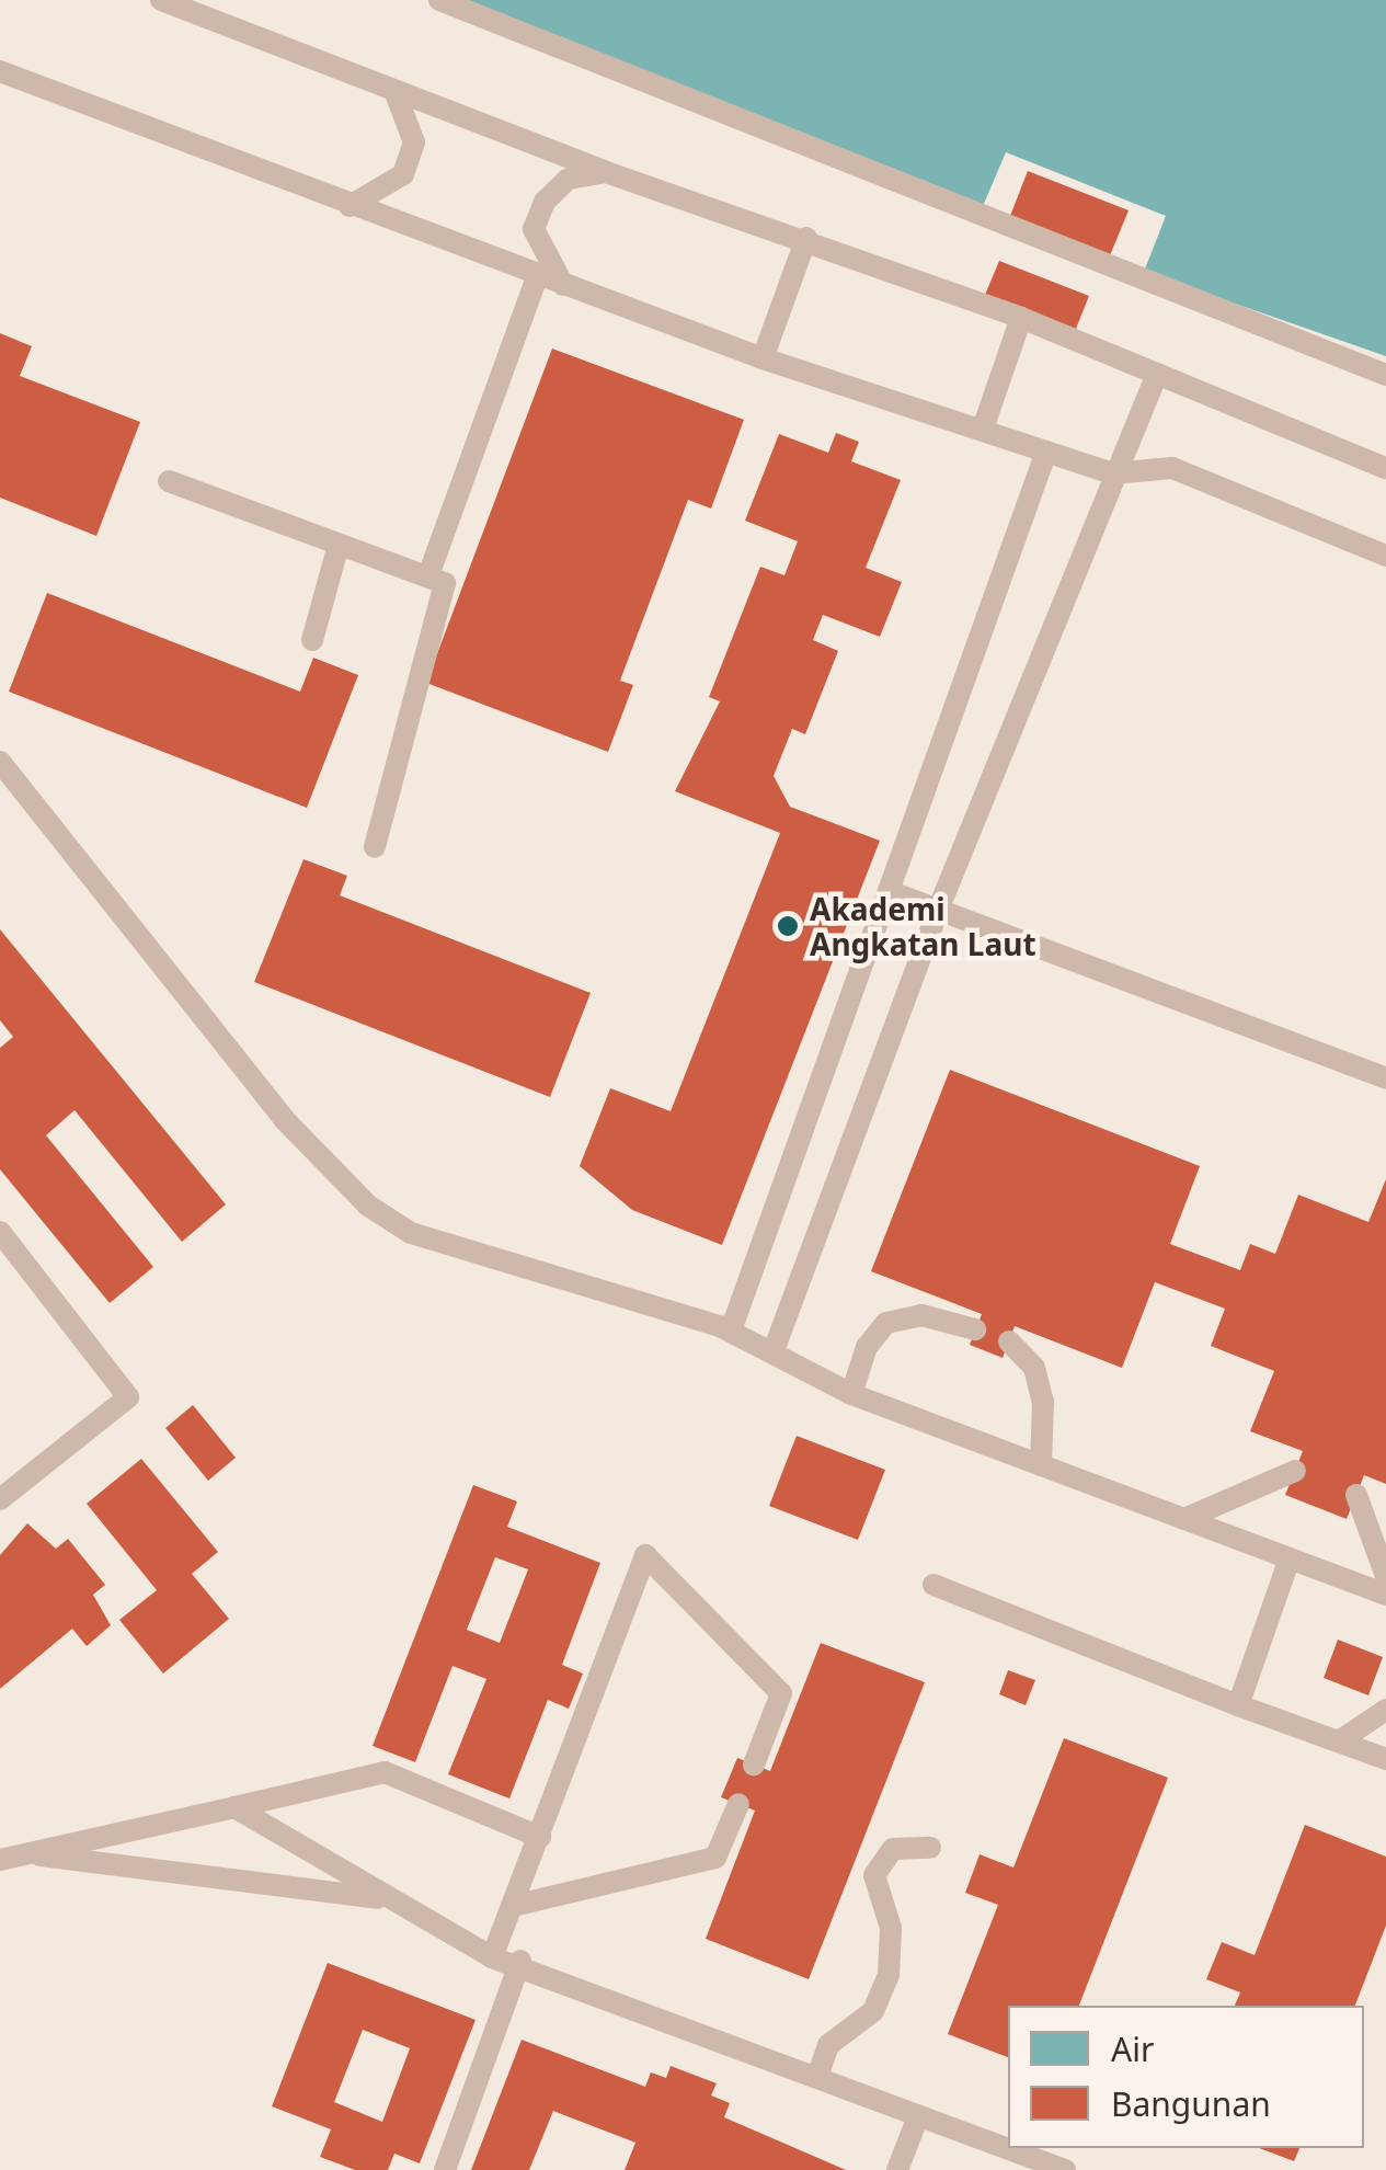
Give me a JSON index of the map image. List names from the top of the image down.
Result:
{
  "places": ["Akademi Angkatan Laut"],
  "legend": ["Air", "Bangunan"]
}
